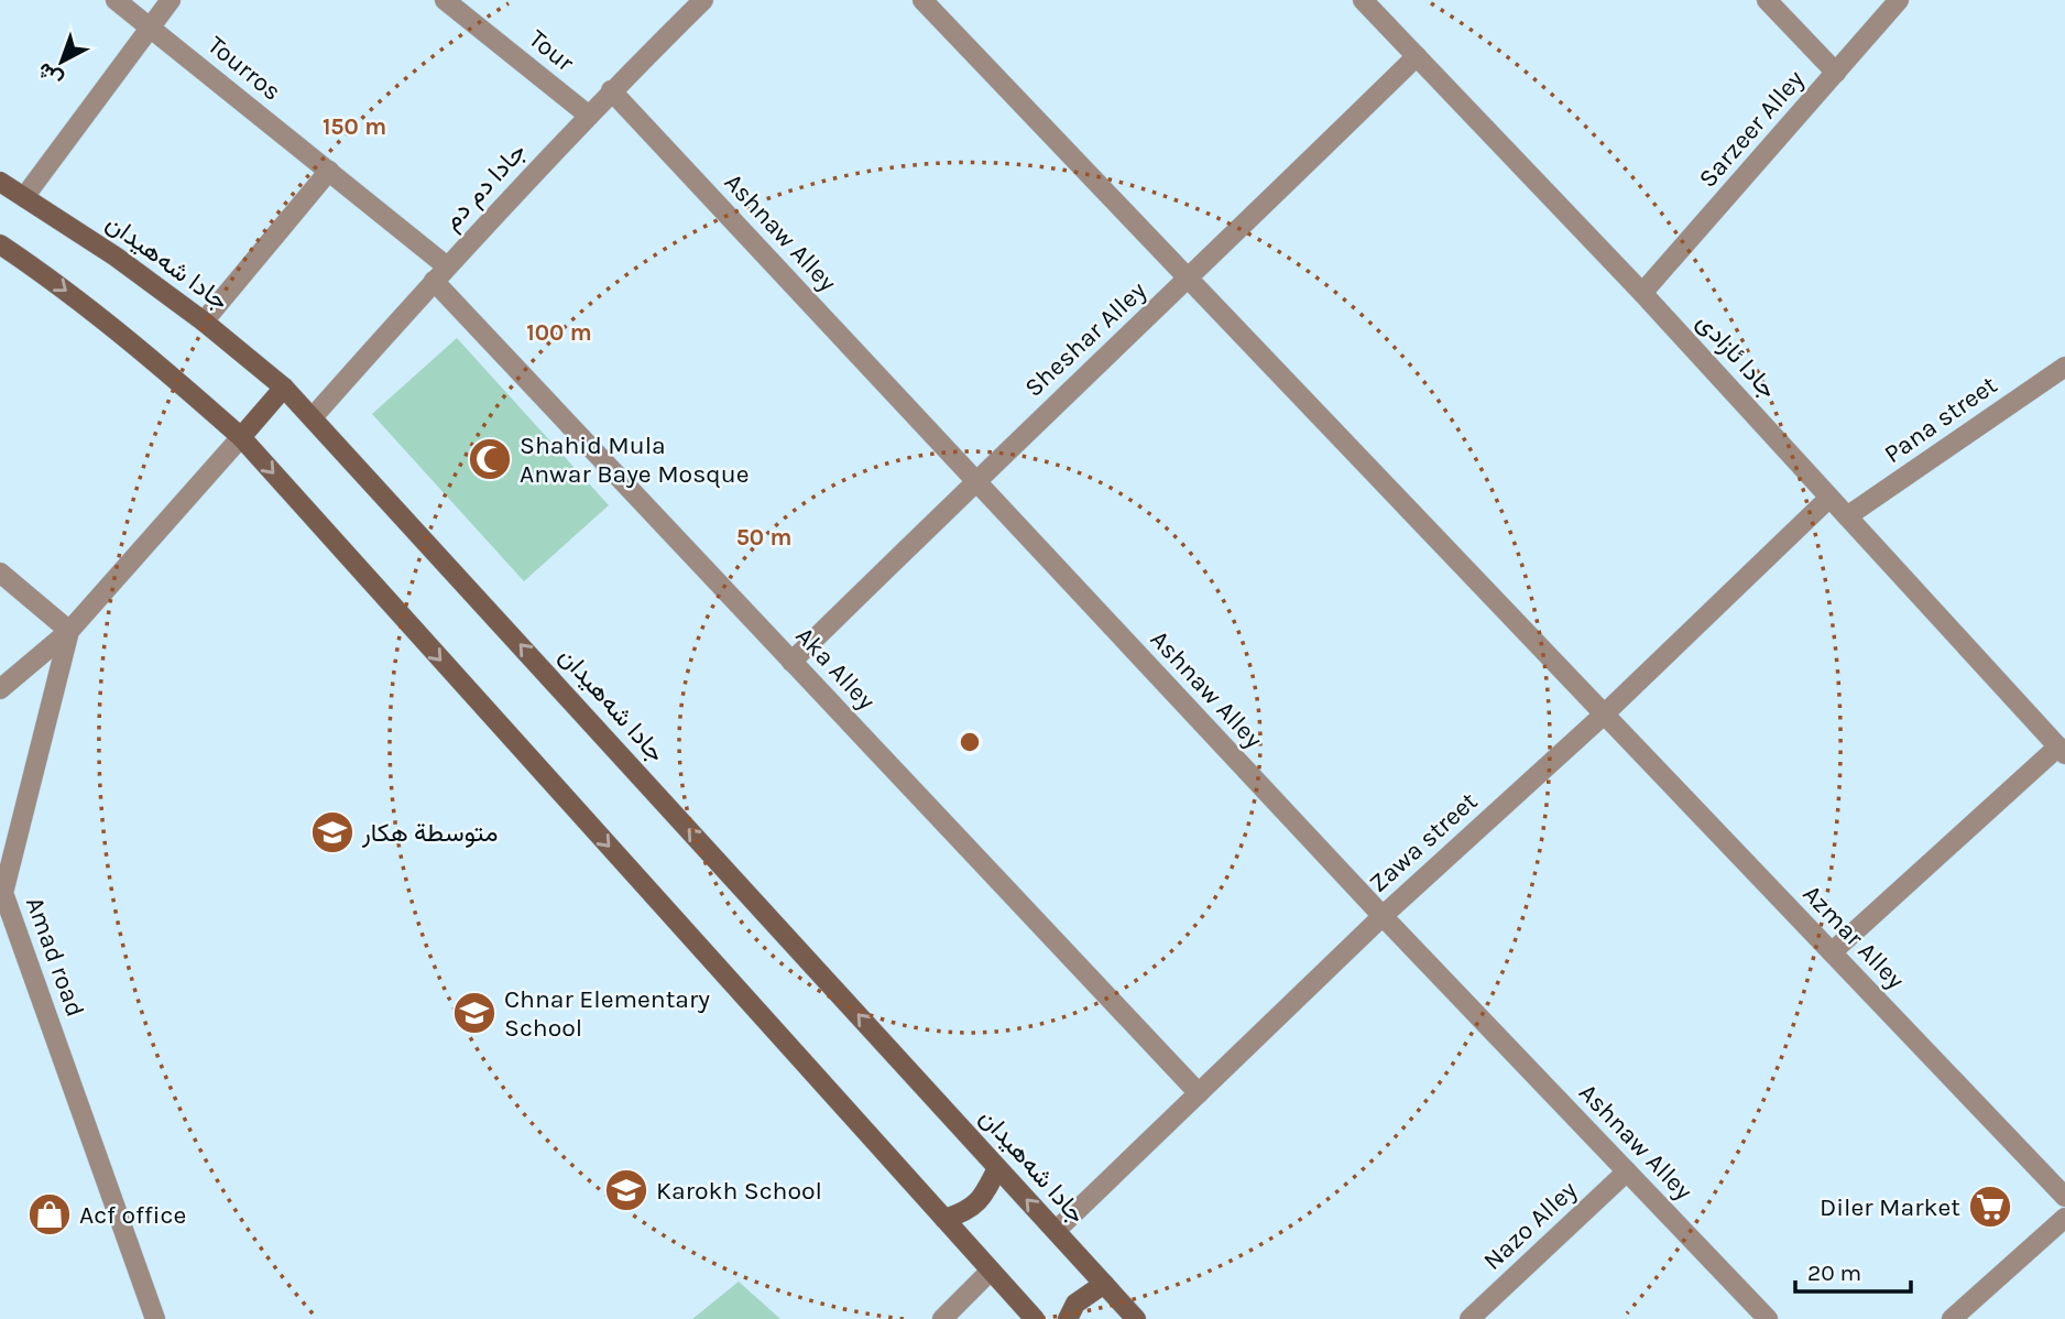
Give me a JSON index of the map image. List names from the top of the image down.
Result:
{
  "streets": {
    "main road": ["جادا شەهیدان"],
    "street": [
      "Tour",
      "Tourros",
      "Sarzeer Alley",
      "جادا دم دم",
      "Ashnaw Alley",
      "Sheshar Alley",
      "جادا ئازادی",
      "Pana street",
      "Aka Alley",
      "Zawa street",
      "Azmar Alley",
      "Amad road",
      "Nazo Alley"
    ]
  },
  "crossings": [
    ["Tour", "جادا دم دم"],
    ["Tourros", "جادا دم دم"],
    ["Tourros", "Aka Alley"],
    ["Sarzeer Alley", "جادا ئازادی"],
    ["جادا دم دم", "Ashnaw Alley"],
    ["جادا دم دم", "جادا شەهیدان"],
    ["جادا دم دم", "Aka Alley"],
    ["Ashnaw Alley", "Sheshar Alley"],
    ["Ashnaw Alley", "Zawa street"],
    ["Ashnaw Alley", "Nazo Alley"],
    ["جادا شەهیدان", "Zawa street"],
    ["Sheshar Alley", "جادا ئازادی"],
    ["Sheshar Alley", "Aka Alley"],
    ["Sheshar Alley", "Azmar Alley"],
    ["جادا ئازادی", "Pana street"],
    ["جادا ئازادی", "Zawa street"],
    ["Aka Alley", "Zawa street"],
    ["Zawa street", "Azmar Alley"]
  ],
  "places": {
    "mosque": ["Shahid Mula Anwar Baye Mosque"],
    "school or university": ["متوسطة هكار", "Chnar Elementary School", "Karokh School"],
    "supermarket": ["Diler Market"],
    "shop": ["Acf office"]
  },
  "scale_bar": "20 m",
  "north": "bottom left",
  "rings": ["150 m", "100 m", "50 m"]
}
